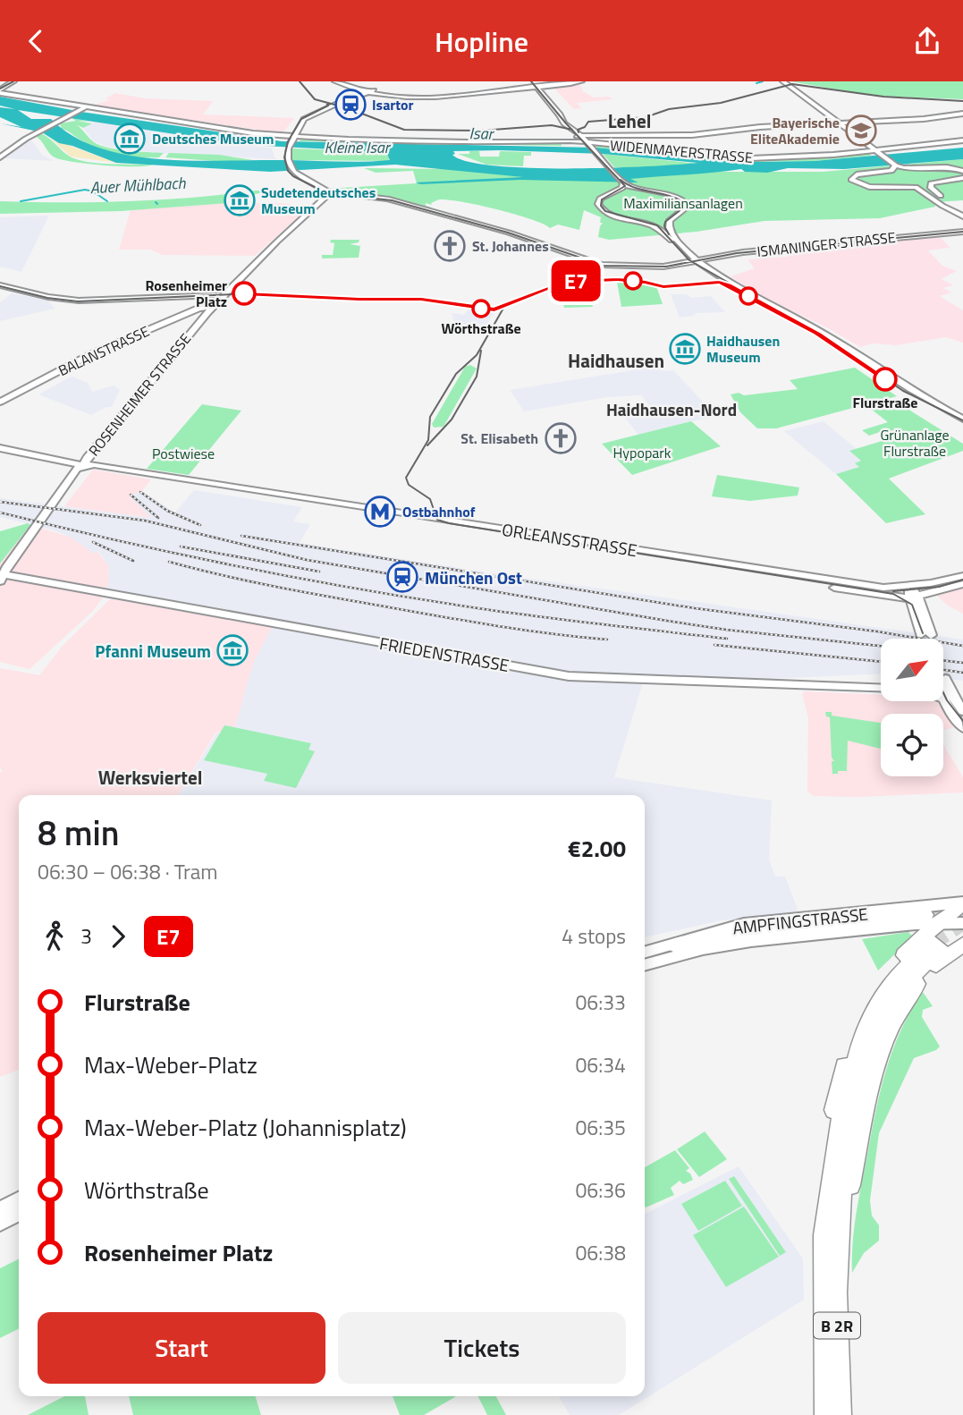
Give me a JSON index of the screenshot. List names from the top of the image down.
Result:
{
  "streets": {
    "highway": ["B 2R"],
    "main road": [
      "WIDENMAYERSTRASSE",
      "ISMANINGER STRASSE",
      "BALANSTRASSE",
      "ROSENHEIMER STRASSE",
      "ORLEANSSTRASSE",
      "FRIEDENSTRASSE",
      "AMPFINGSTRASSE"
    ]
  },
  "crossings": [
    ["ISMANINGER STRASSE", "ROSENHEIMER STRASSE"],
    ["BALANSTRASSE", "ROSENHEIMER STRASSE"],
    ["ROSENHEIMER STRASSE", "ORLEANSSTRASSE"],
    ["ROSENHEIMER STRASSE", "FRIEDENSTRASSE"]
  ],
  "districts": [
    "Lehel",
    "Haidhausen",
    "Haidhausen-Nord",
    "Werksviertel"
  ],
  "water": ["Isar", "Kleine Isar", "Auer Mühlbach"],
  "parks": [
    "Maximiliansanlagen",
    "Grünanlage Flurstraße",
    "Hypopark",
    "Postwiese"
  ],
  "places": {
    "station": ["Isartor", "München Ost"],
    "school or university": ["Bayerische EliteAkademie"],
    "museum": [
      "Deutsches Museum",
      "Sudetendeutsches Museum",
      "Haidhausen Museum",
      "Pfanni Museum"
    ],
    "church": ["St. Johannes", "St. Elisabeth"],
    "other": ["Rosenheimer Platz", "Wörthstraße", "Flurstraße"],
    "metro station": ["Ostbahnhof"]
  },
  "lines": ["tram line E7"],
  "north": "top right",
  "page": {
    "header": "Hopline",
    "on_map": "E7",
    "heading": ["8 min", "06:30 – 06:38 · Tram", "€2.00"],
    "legs": ["3", "E7", "4 stops"],
    "list": [
      {
        "name": "Flurstraße",
        "value": "06:33"
      },
      {
        "name": "Max-Weber-Platz",
        "value": "06:34"
      },
      {
        "name": "Max-Weber-Platz (Johannisplatz)",
        "value": "06:35"
      },
      {
        "name": "Wörthstraße",
        "value": "06:36"
      },
      {
        "name": "Rosenheimer Platz",
        "value": "06:38"
      }
    ],
    "buttons": ["Start", "Tickets"]
  }
}
